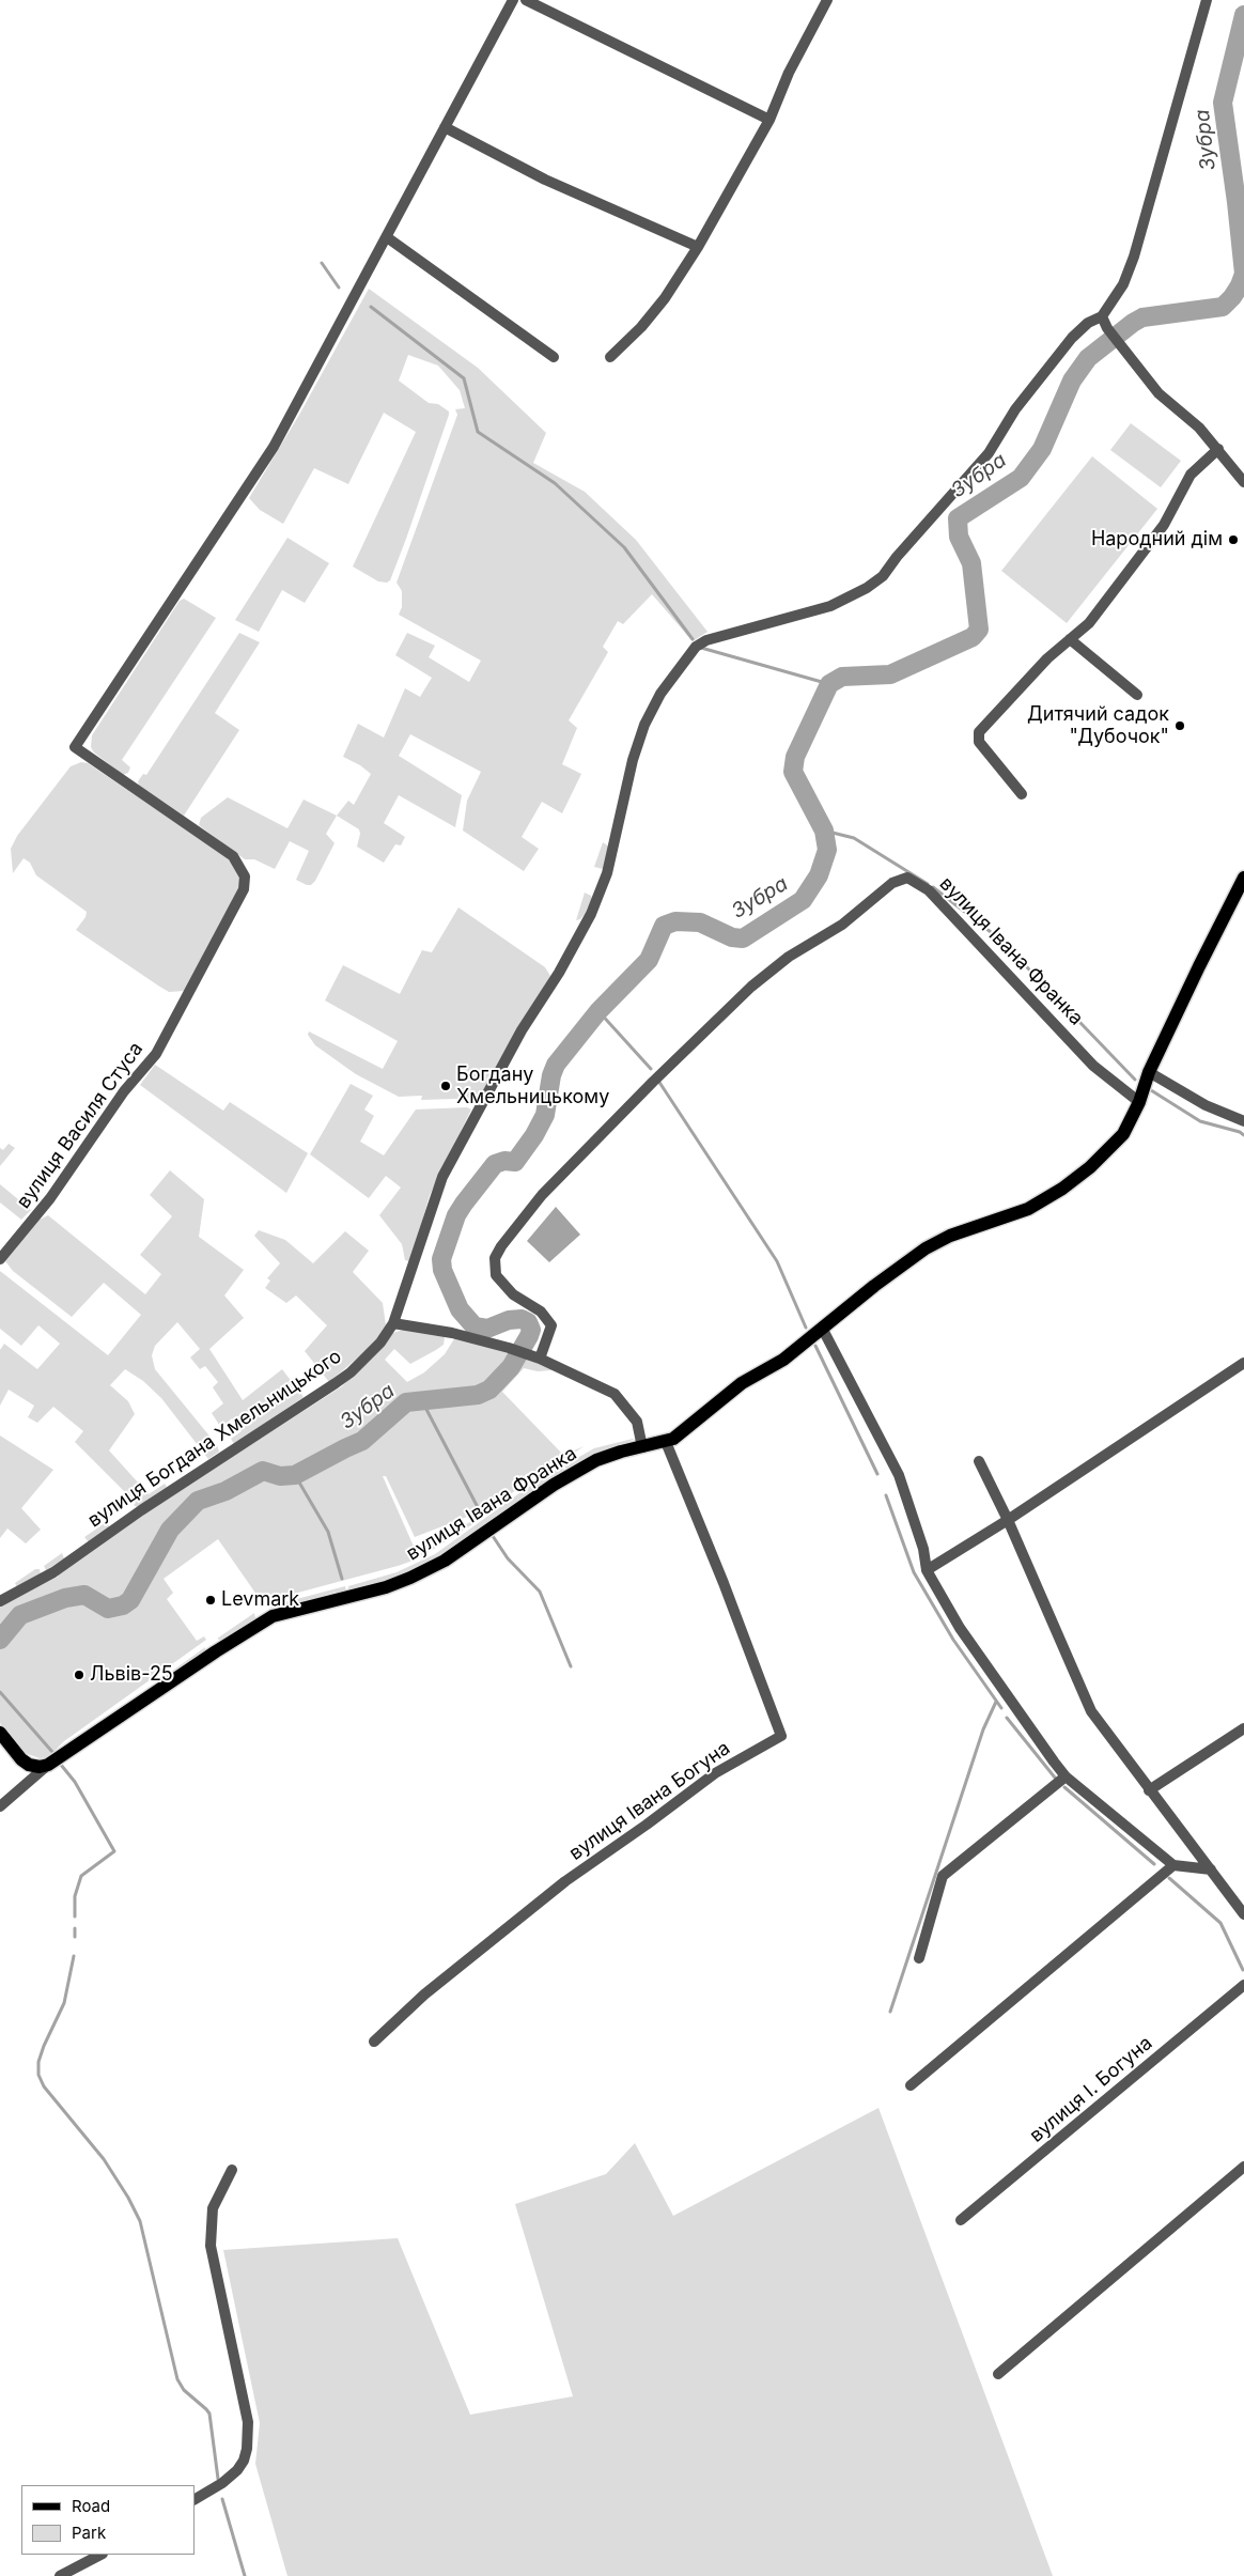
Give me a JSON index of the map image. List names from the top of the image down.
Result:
{
  "streets": {
    "main road": ["вулиця Івана Франка"],
    "street": [
      "вулиця Василя Стуса",
      "вулиця Богдана Хмельницького",
      "вулиця Івана Богуна",
      "вулиця І. Богуна"
    ]
  },
  "crossings": [
    ["вулиця Івана Франка", "вулиця Івана Богуна"]
  ],
  "water": ["Зубра"],
  "places": [
    "Народний дім",
    "Дитячий садок \"Дубочок\"",
    "Богдану Хмельницькому",
    "Levmark",
    "Львів-25"
  ],
  "legend": ["Road", "Park"]
}
